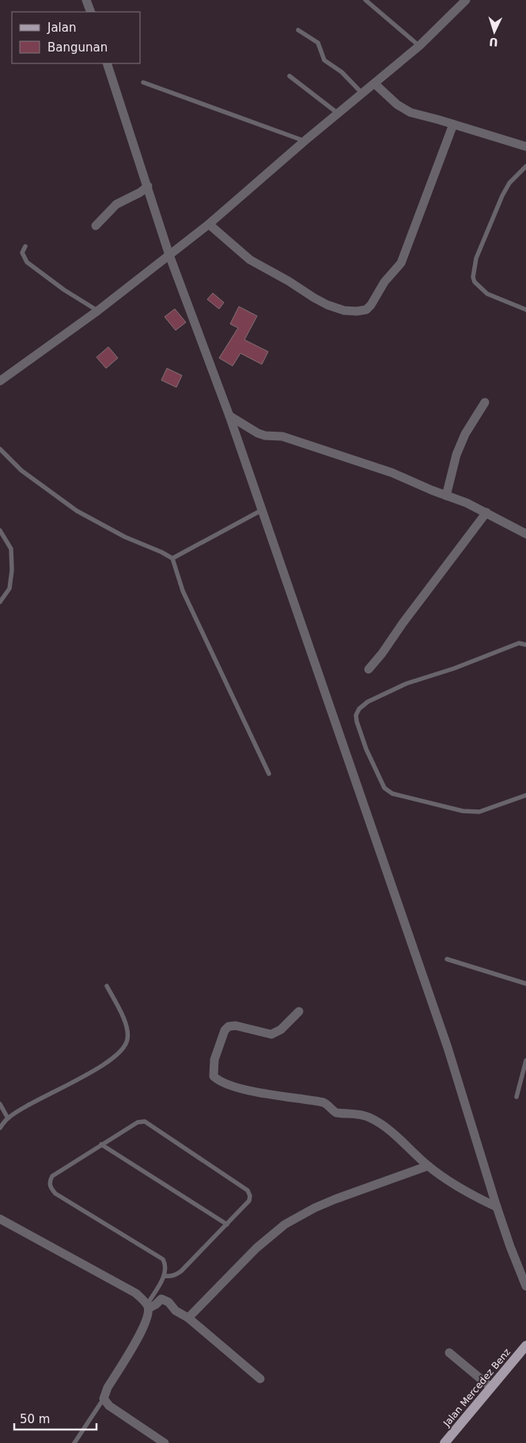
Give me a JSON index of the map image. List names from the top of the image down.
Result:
{
  "streets": {
    "main road": ["Jalan Mercedez Benz"]
  },
  "legend": ["Jalan", "Bangunan"],
  "scale_bar": "50 m",
  "north": "bottom"
}
